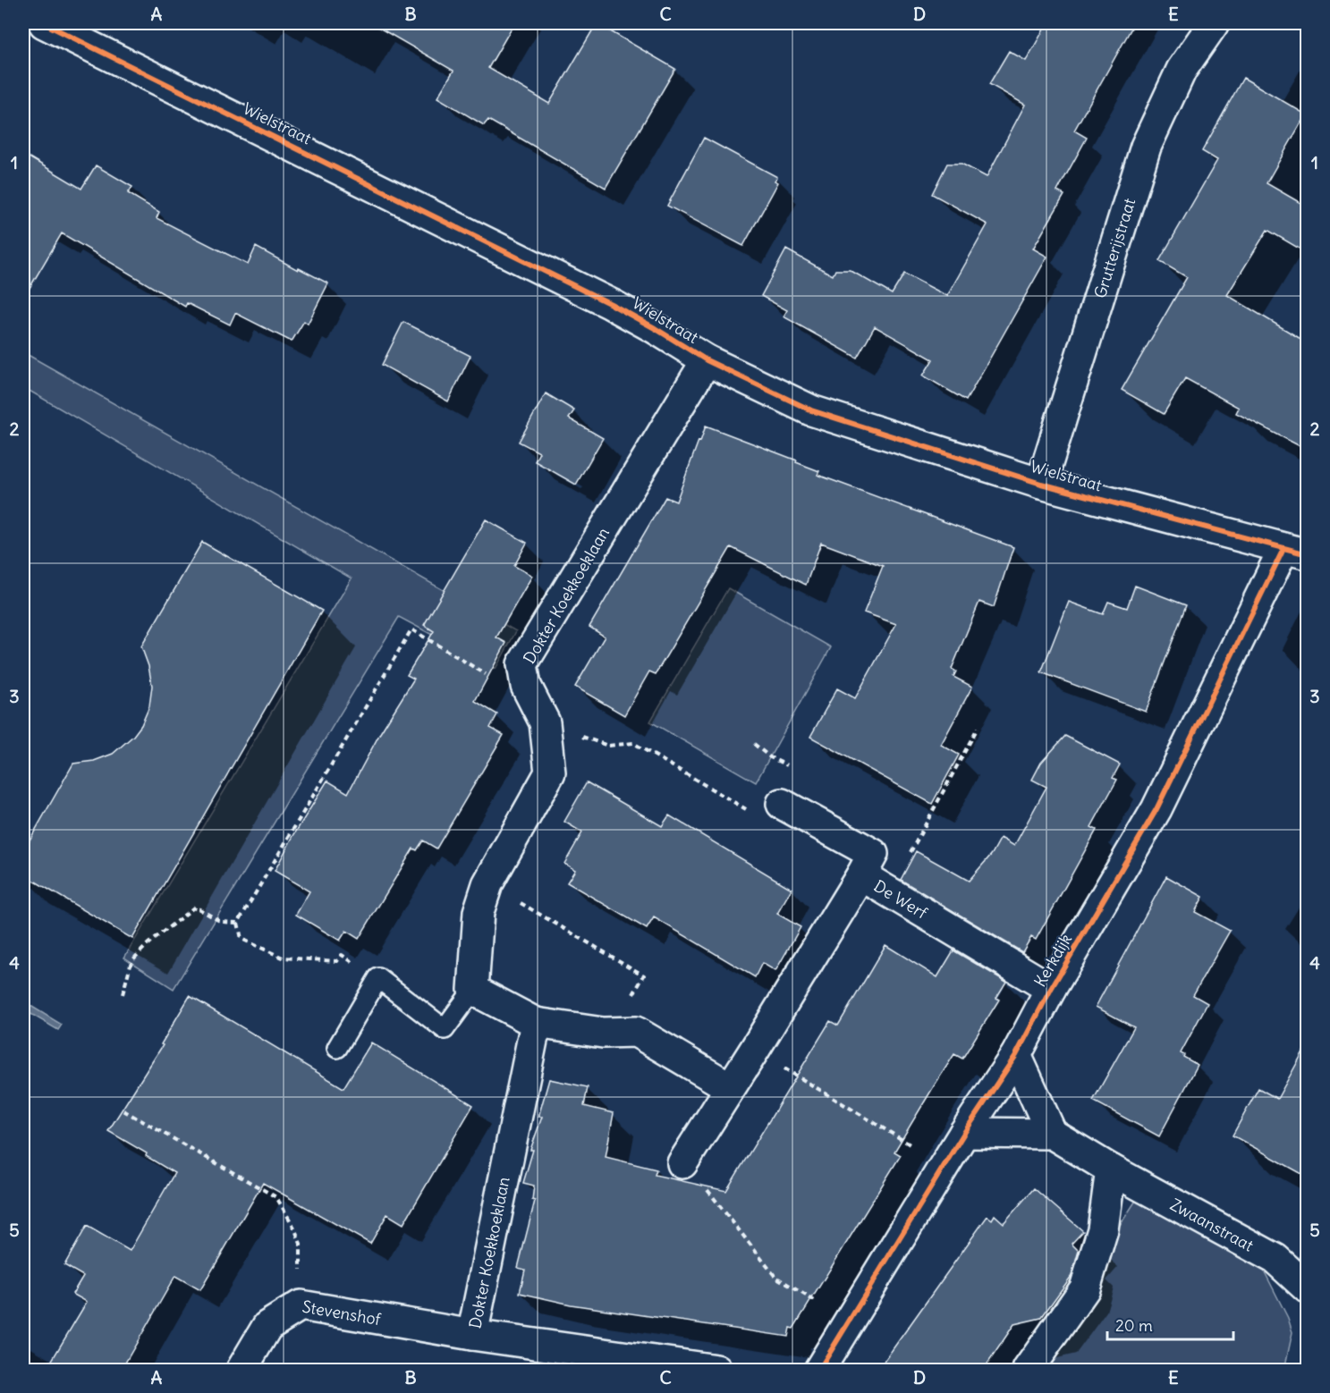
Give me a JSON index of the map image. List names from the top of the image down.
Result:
{
  "streets": {
    "street": [
      "Wielstraat",
      "Grutterijstraat",
      "Dokter Koekkoeklaan",
      "De Werf",
      "Kerkdijk",
      "Zwaanstraat",
      "Stevenshof"
    ]
  },
  "crossings": [
    ["Wielstraat", "Grutterijstraat"],
    ["Wielstraat", "Dokter Koekkoeklaan"],
    ["Wielstraat", "Kerkdijk"],
    ["Dokter Koekkoeklaan", "Stevenshof"],
    ["De Werf", "Kerkdijk"]
  ],
  "scale_bar": "20 m",
  "grid": {
    "columns": [
      "A",
      "B",
      "C",
      "D",
      "E"
    ],
    "rows": [
      "1",
      "2",
      "3",
      "4",
      "5"
    ]
  }
}
